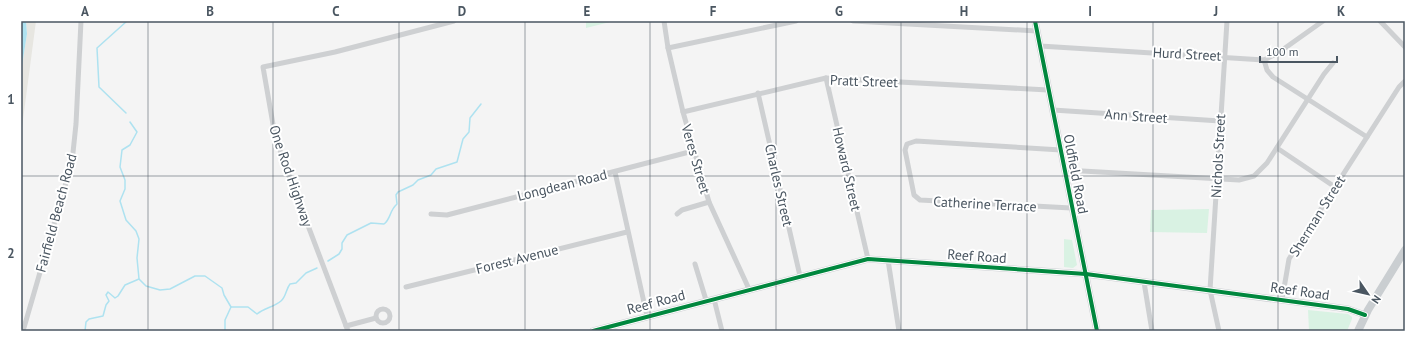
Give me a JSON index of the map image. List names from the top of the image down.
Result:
{
  "streets": {
    "street": [
      "Hurd Street",
      "Pratt Street",
      "Ann Street",
      "Nichols Street",
      "Veres Street",
      "Howard Street",
      "Oldfield Road",
      "One Rod Highway",
      "Longdean Road",
      "Charles Street",
      "Catherine Terrace",
      "Fairfield Beach Road",
      "Sherman Street",
      "Reef Road",
      "Forest Avenue"
    ]
  },
  "crossings": [
    ["Hurd Street", "Nichols Street"],
    ["Hurd Street", "Oldfield Road"],
    ["Pratt Street", "Veres Street"],
    ["Pratt Street", "Howard Street"],
    ["Pratt Street", "Oldfield Road"],
    ["Pratt Street", "Charles Street"],
    ["Ann Street", "Nichols Street"],
    ["Ann Street", "Oldfield Road"],
    ["Nichols Street", "Reef Road"],
    ["Veres Street", "Longdean Road"],
    ["Veres Street", "Reef Road"],
    ["Howard Street", "Reef Road"],
    ["Oldfield Road", "Catherine Terrace"],
    ["Oldfield Road", "Reef Road"],
    ["Charles Street", "Reef Road"],
    ["Sherman Street", "Reef Road"]
  ],
  "scale_bar": "100 m",
  "north": "bottom right",
  "grid": {
    "columns": [
      "A",
      "B",
      "C",
      "D",
      "E",
      "F",
      "G",
      "H",
      "I",
      "J",
      "K"
    ],
    "rows": ["1", "2"]
  }
}
